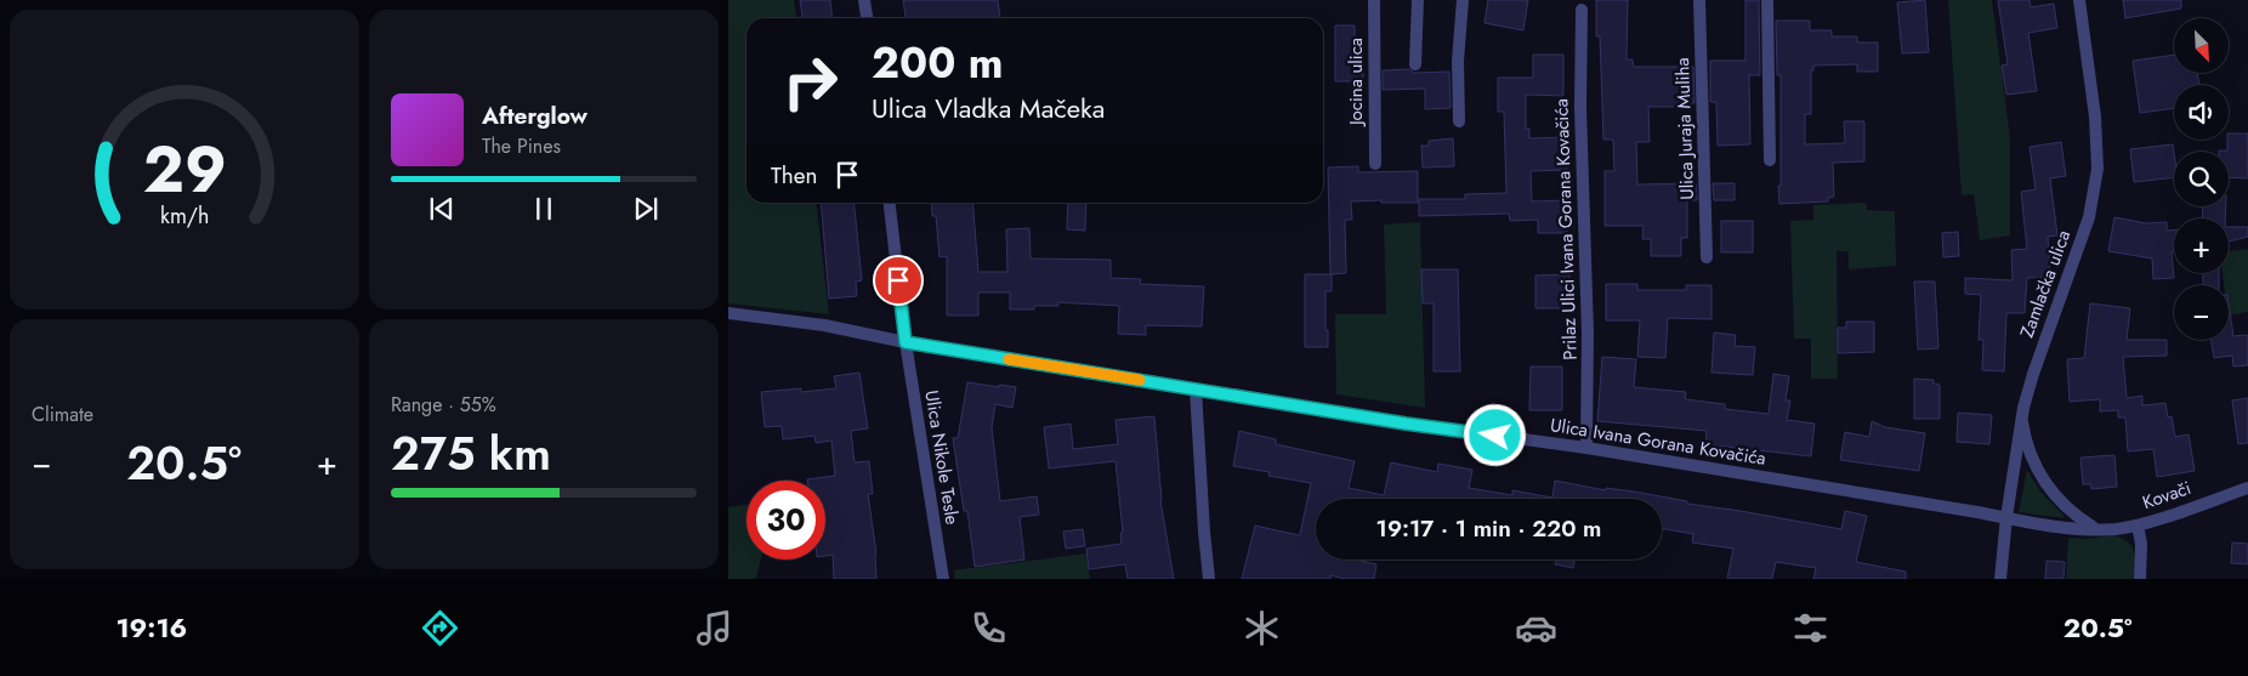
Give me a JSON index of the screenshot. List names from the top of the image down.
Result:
{
  "streets": {
    "street": [
      "Jocina ulica",
      "Ulica Juraja Muliha",
      "Prilaz Ulici Ivana Gorana Kovačića",
      "Zamlačka ulica",
      "Ulica Ivana Gorana Kovačića",
      "Ulica Nikole Tesle",
      "Kovači"
    ]
  },
  "crossings": [
    ["Prilaz Ulici Ivana Gorana Kovačića", "Ulica Ivana Gorana Kovačića"],
    ["Zamlačka ulica", "Ulica Ivana Gorana Kovačića"],
    ["Zamlačka ulica", "Kovači"],
    ["Ulica Ivana Gorana Kovačića", "Ulica Nikole Tesle"],
    ["Ulica Ivana Gorana Kovačića", "Kovači"]
  ],
  "north": "bottom right",
  "page": {
    "map_buttons": ["+", "−"],
    "turn": ["200 m", "Ulica Vladka Mačeka"],
    "song": ["Afterglow", "The Pines"],
    "then": "Then",
    "tile": [
      "Climate",
      ["Range · 55%", "275 km"]
    ],
    "heat": ["−", "20.5°", "+"],
    "limit": "30",
    "trip": "19:17 · 1 min · 220 m",
    "tabs": ["19:16", "20.5°"],
    "gauge": ["29", "km/h"]
  }
}
